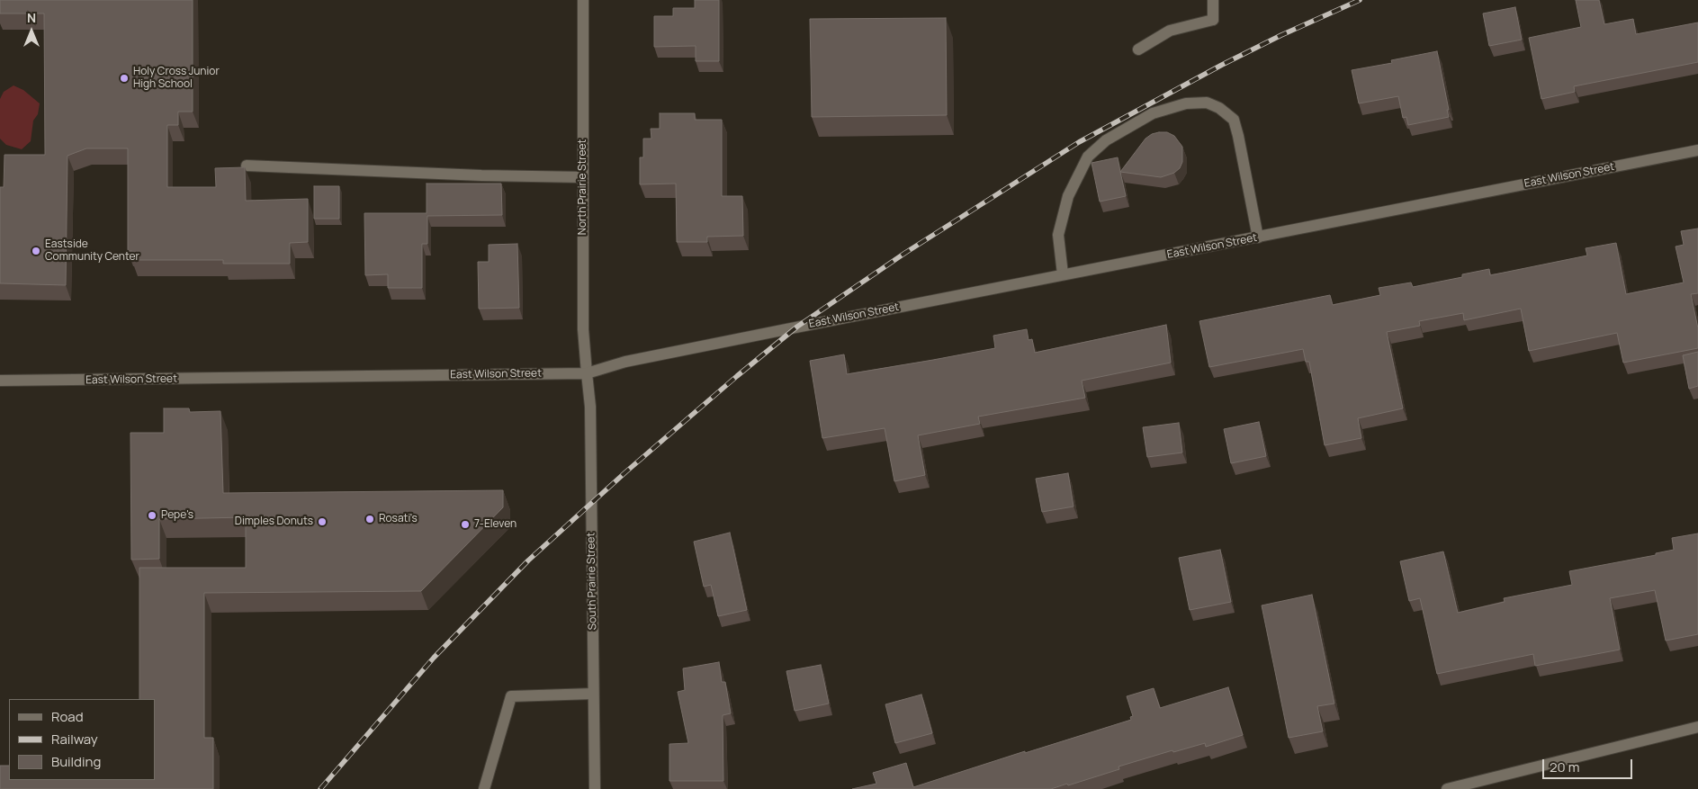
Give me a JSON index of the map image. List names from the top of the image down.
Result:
{
  "streets": {
    "street": ["East Wilson Street", "North Prairie Street", "South Prairie Street"]
  },
  "crossings": [
    ["East Wilson Street", "North Prairie Street"],
    ["East Wilson Street", "South Prairie Street"],
    ["North Prairie Street", "South Prairie Street"]
  ],
  "places": [
    "Holy Cross Junior High School",
    "Eastside Community Center",
    "Pepe's",
    "Rosati's",
    "Dimples Donuts",
    "7-Eleven"
  ],
  "legend": ["Road", "Railway", "Building"],
  "scale_bar": "20 m",
  "north": "top"
}
